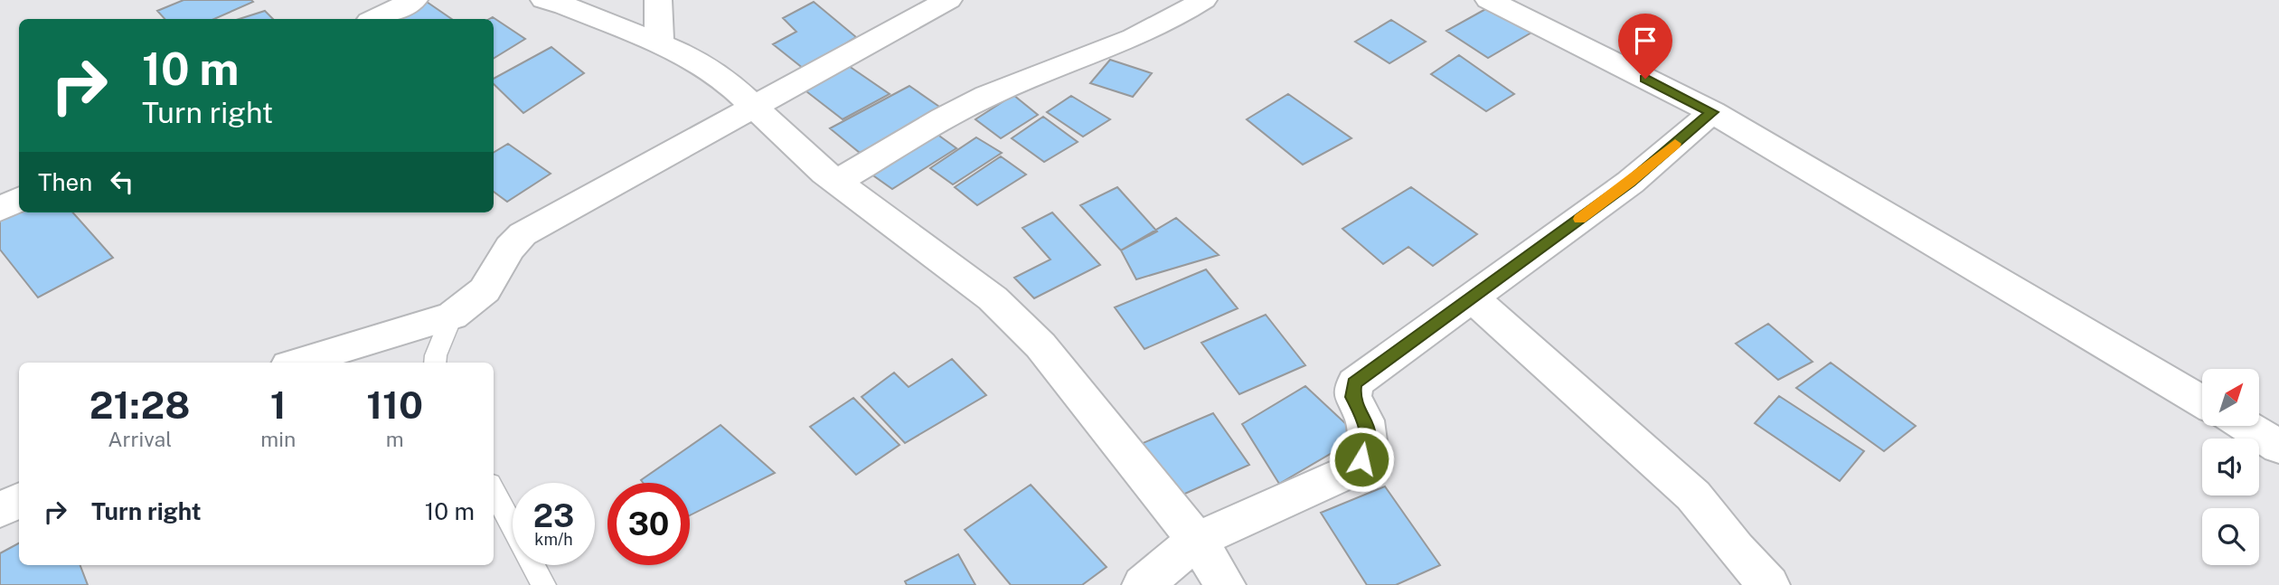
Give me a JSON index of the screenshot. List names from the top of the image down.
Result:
{
  "north": "top right",
  "page": {
    "turn": ["10 m", "Turn right"],
    "then": "Then",
    "eta": [
      "21:28",
      "Arrival",
      "1",
      "min",
      "110",
      "m"
    ],
    "list": [
      {
        "name": "Turn right",
        "value": "10 m"
      }
    ],
    "speed": "23 km/h",
    "limit": "30"
  }
}
